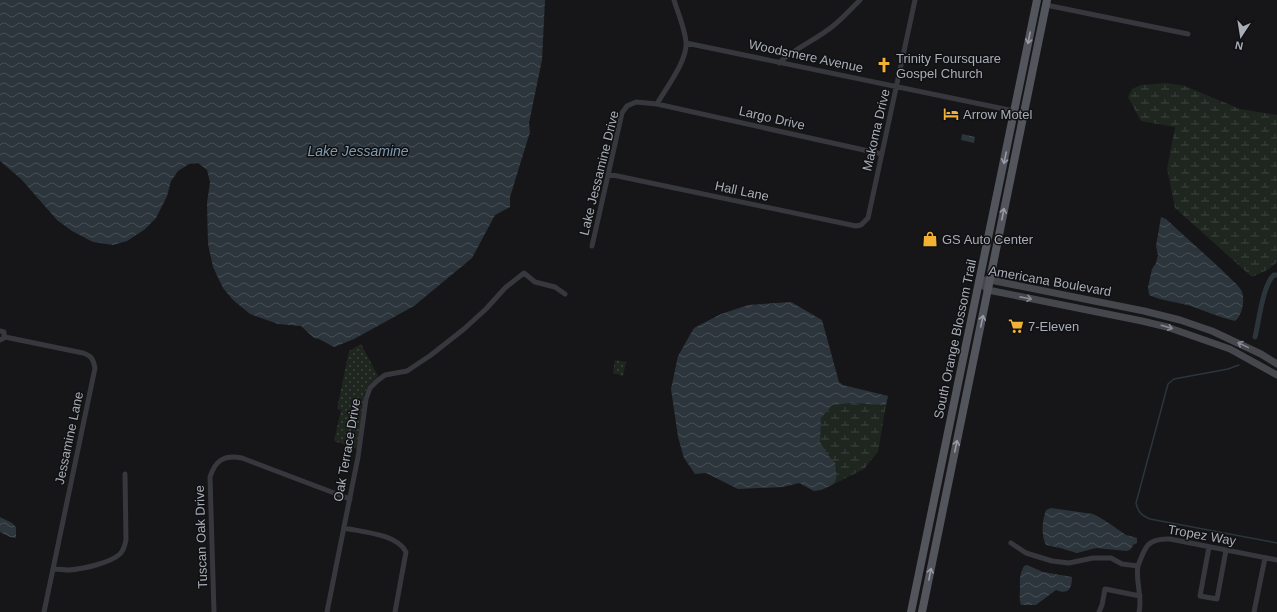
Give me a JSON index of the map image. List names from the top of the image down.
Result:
{
  "streets": {
    "main road": ["Americana Boulevard", "South Orange Blossom Trail"],
    "street": [
      "Woodsmere Avenue",
      "Largo Drive",
      "Makoma Drive",
      "Lake Jessamine Drive",
      "Hall Lane",
      "Jessamine Lane",
      "Oak Terrace Drive",
      "Tropez Way",
      "Tuscan Oak Drive"
    ]
  },
  "crossings": [
    ["Woodsmere Avenue", "Makoma Drive"],
    ["Woodsmere Avenue", "South Orange Blossom Trail"],
    ["Largo Drive", "Makoma Drive"],
    ["Largo Drive", "Lake Jessamine Drive"],
    ["Makoma Drive", "Hall Lane"],
    ["Lake Jessamine Drive", "Hall Lane"],
    ["Americana Boulevard", "South Orange Blossom Trail"],
    ["Oak Terrace Drive", "Tuscan Oak Drive"]
  ],
  "water": ["Lake Jessamine"],
  "places": {
    "church": ["Trinity Foursquare Gospel Church"],
    "hotel": ["Arrow Motel"],
    "shop": ["GS Auto Center"],
    "supermarket": ["7-Eleven"]
  },
  "north": "bottom"
}
